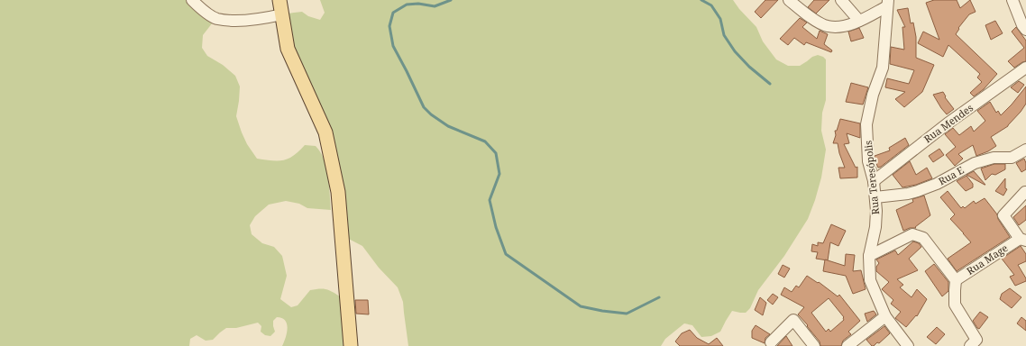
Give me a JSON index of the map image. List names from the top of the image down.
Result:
{
  "streets": {
    "street": [
      "Rua Mendes",
      "Rua E",
      "Rua Teresópolis",
      "Rua Mage"
    ]
  },
  "crossings": [
    ["Rua Mendes", "Rua Teresópolis"],
    ["Rua E", "Rua Teresópolis"]
  ]
}
